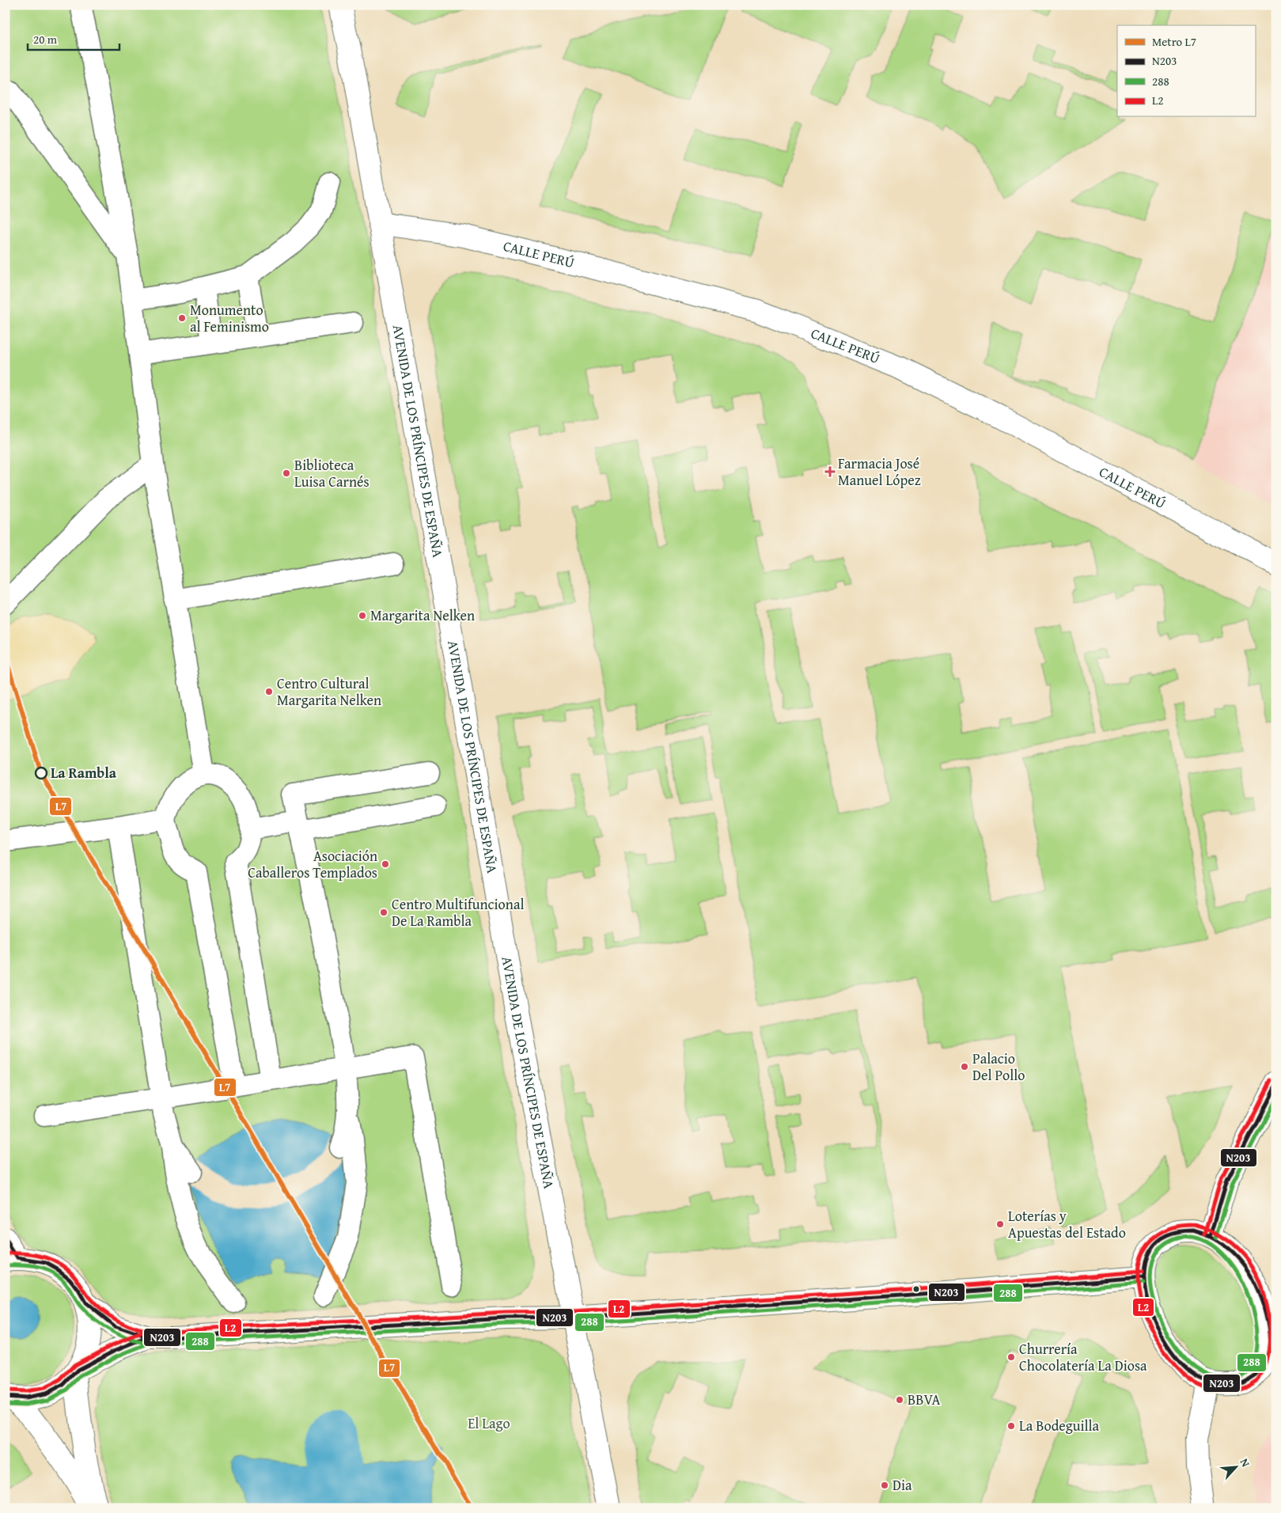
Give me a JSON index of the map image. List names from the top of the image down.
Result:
{
  "streets": {
    "street": ["CALLE PERÚ", "AVENIDA DE LOS PRÍNCIPES DE ESPAÑA"]
  },
  "crossings": [
    ["CALLE PERÚ", "AVENIDA DE LOS PRÍNCIPES DE ESPAÑA"]
  ],
  "parks": ["El Lago"],
  "places": {
    "other": [
      "Monumento al Feminismo",
      "Biblioteca Luisa Carnés",
      "Margarita Nelken",
      "Centro Cultural Margarita Nelken",
      "La Rambla",
      "Asociación Caballeros Templados",
      "Centro Multifuncional De La Rambla",
      "Palacio Del Pollo",
      "Loterías y Apuestas del Estado",
      "Churrería Chocolatería La Diosa",
      "BBVA",
      "La Bodeguilla",
      "Dia"
    ],
    "health": ["Farmacia José Manuel López"]
  },
  "lines": [
    "metro line L7",
    "transit line L2",
    "transit line N203",
    "transit line 288"
  ],
  "legend": [
    "Metro L7",
    "N203",
    "288",
    "L2"
  ],
  "scale_bar": "20 m",
  "north": "top right"
}
